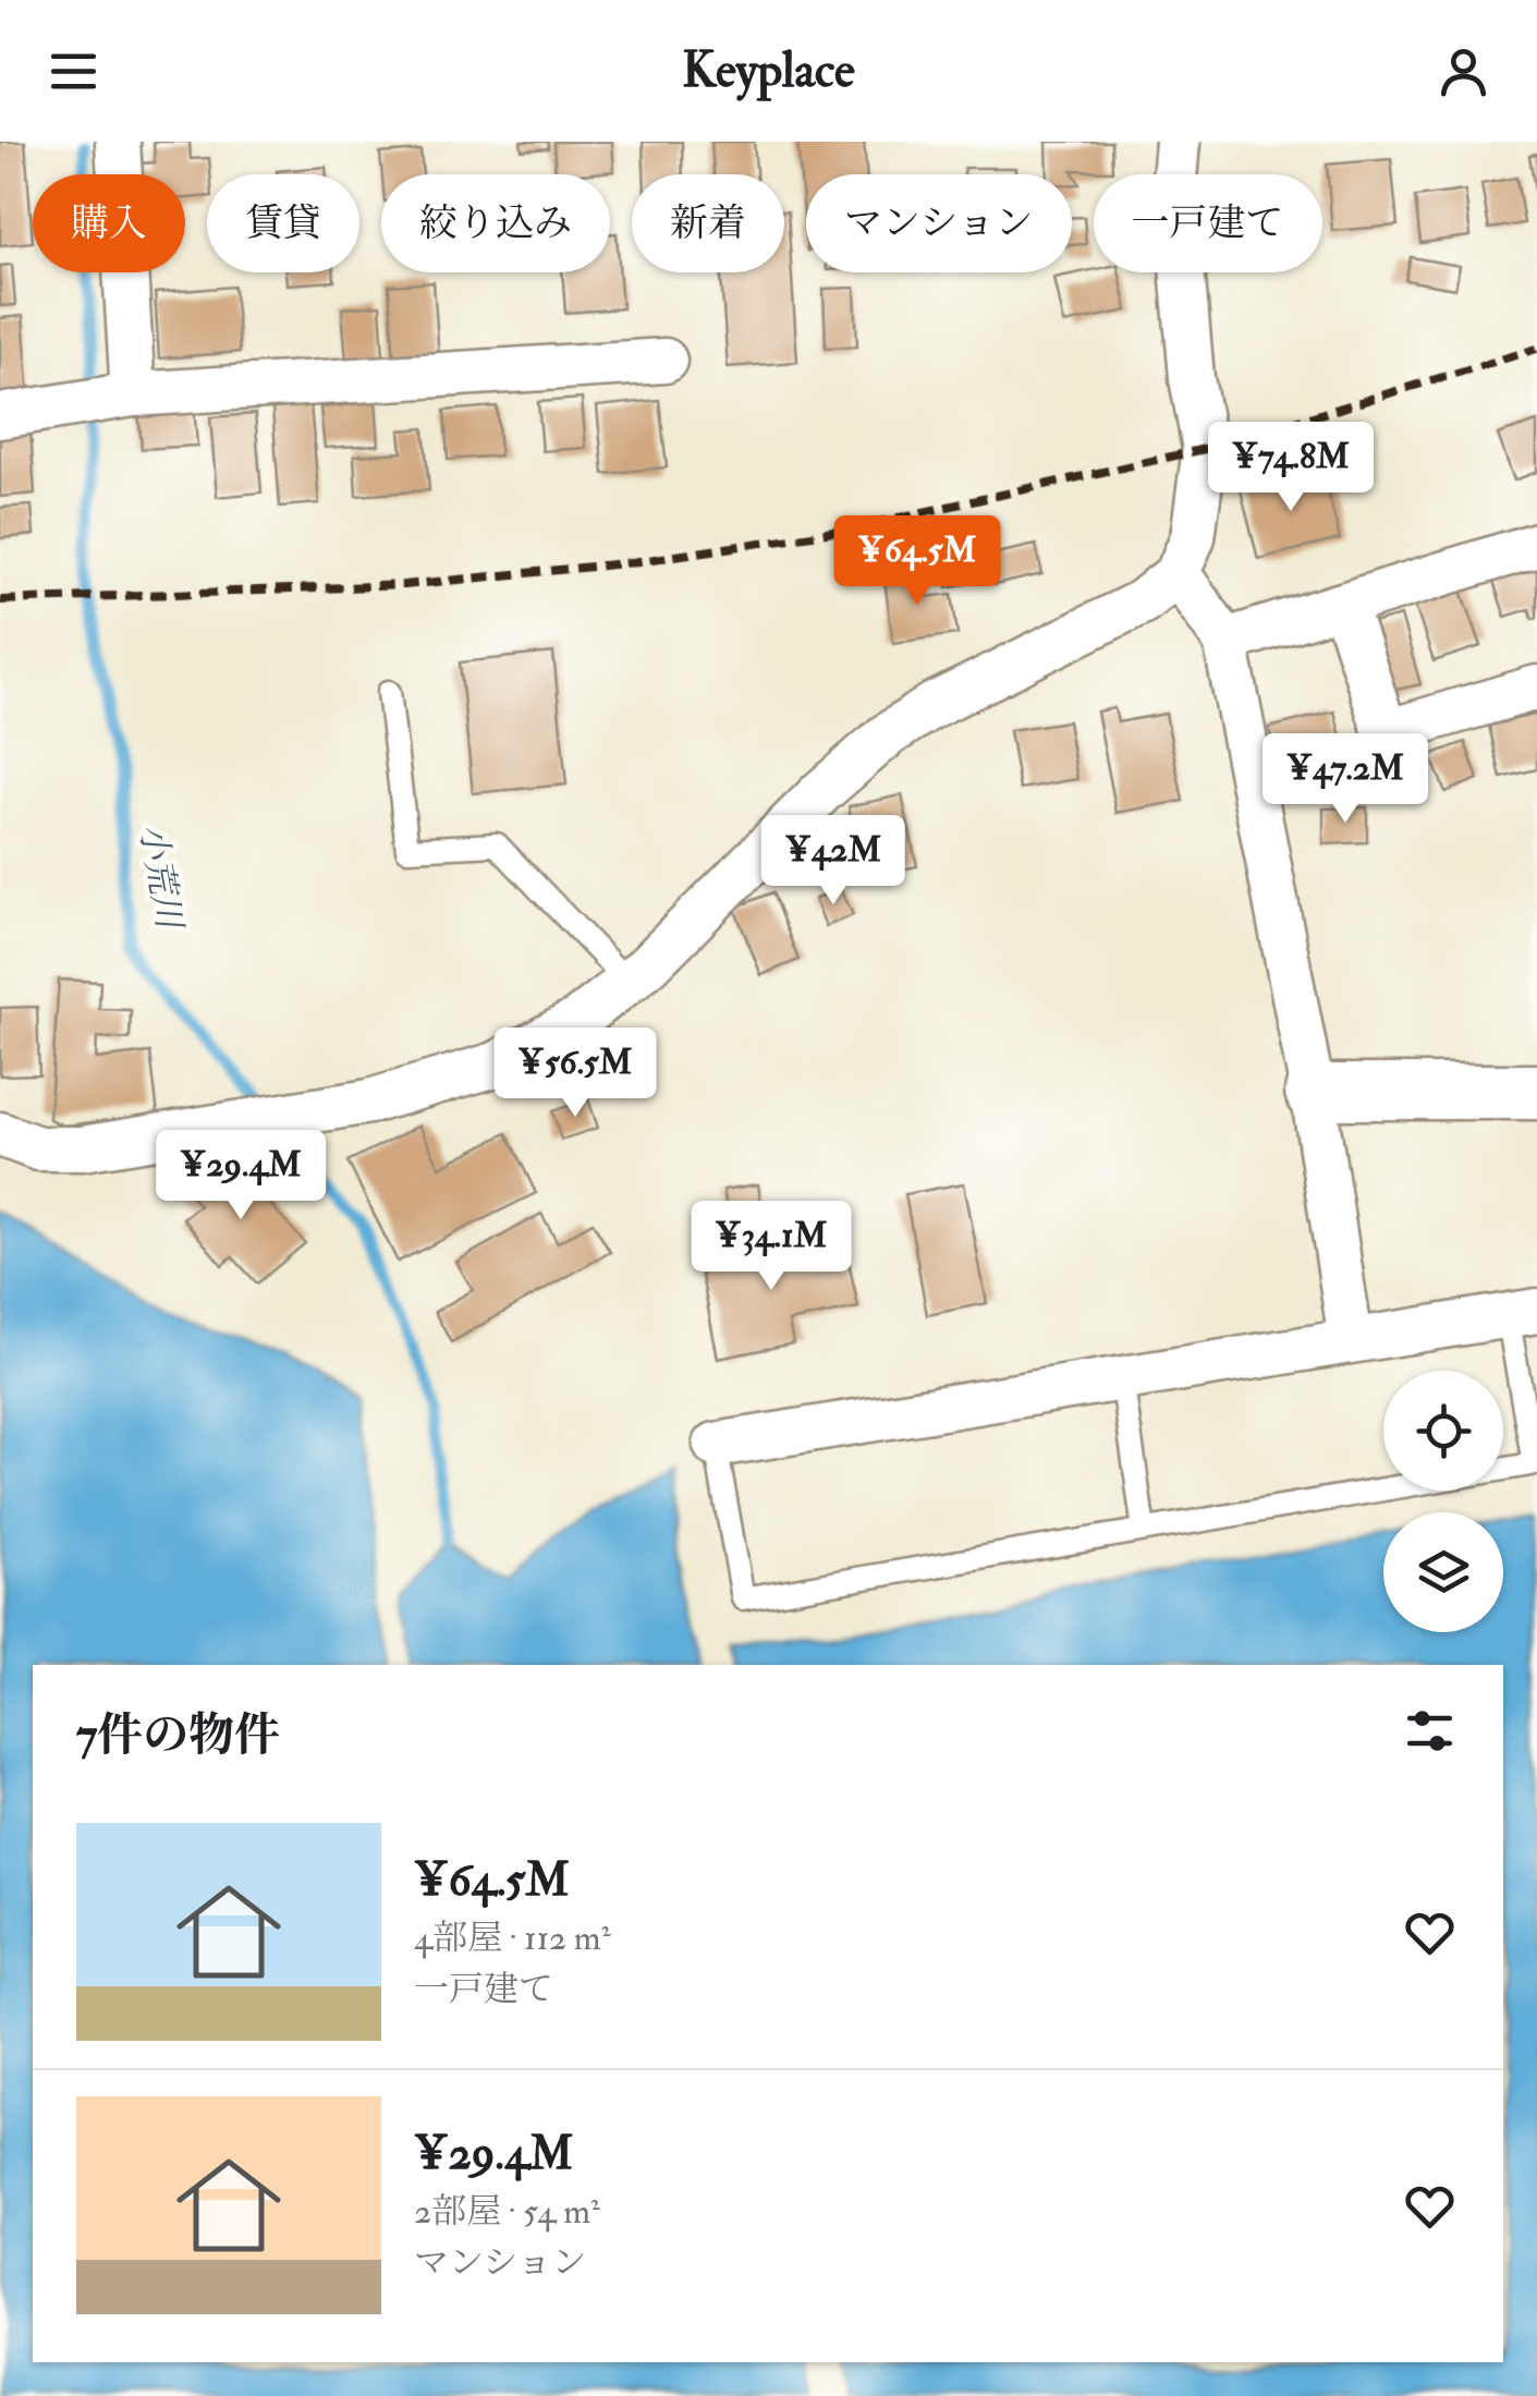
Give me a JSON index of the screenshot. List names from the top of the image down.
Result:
{
  "water": ["小荒川"],
  "page": {
    "header": "Keyplace",
    "chip": [
      "購入",
      "賃貸",
      "絞り込み",
      "新着",
      "マンション",
      "一戸建て"
    ],
    "price": [
      "¥74.8M",
      "¥64.5M",
      "¥47.2M",
      "¥42M",
      "¥56.5M",
      "¥29.4M",
      "¥34.1M"
    ],
    "heading": "7件の物件",
    "list": [
      {
        "name": "¥64.5M",
        "note": "4部屋 · 112 m² · 一戸建て"
      },
      {
        "name": "¥29.4M",
        "note": "2部屋 · 54 m² · マンション"
      }
    ]
  }
}
